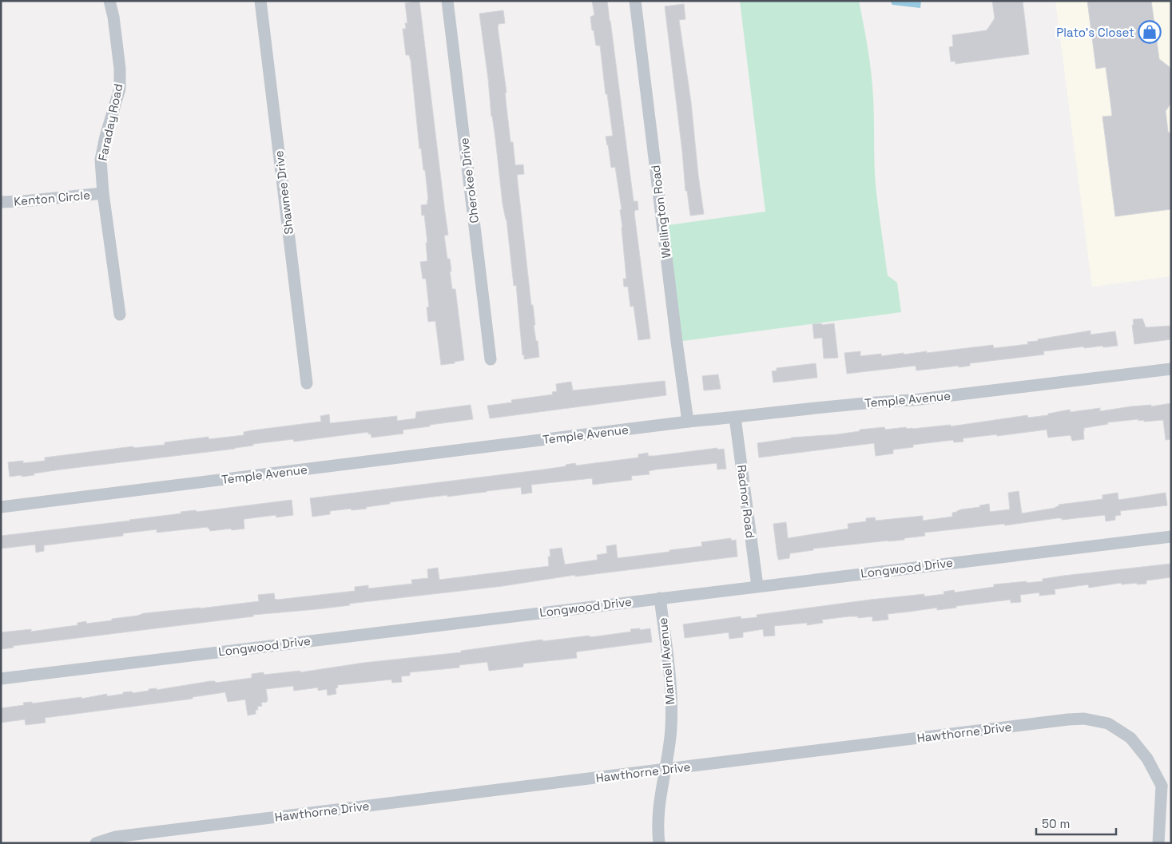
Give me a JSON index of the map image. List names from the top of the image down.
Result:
{
  "streets": {
    "street": [
      "Faraday Road",
      "Cherokee Drive",
      "Shawnee Drive",
      "Kenton Circle",
      "Wellington Road",
      "Temple Avenue",
      "Radnor Road",
      "Longwood Drive",
      "Marnell Avenue",
      "Hawthorne Drive"
    ]
  },
  "crossings": [
    ["Faraday Road", "Kenton Circle"],
    ["Wellington Road", "Temple Avenue"],
    ["Temple Avenue", "Radnor Road"],
    ["Radnor Road", "Longwood Drive"],
    ["Longwood Drive", "Marnell Avenue"],
    ["Marnell Avenue", "Hawthorne Drive"]
  ],
  "places": {
    "shop": ["Plato's Closet"]
  },
  "scale_bar": "50 m"
}
